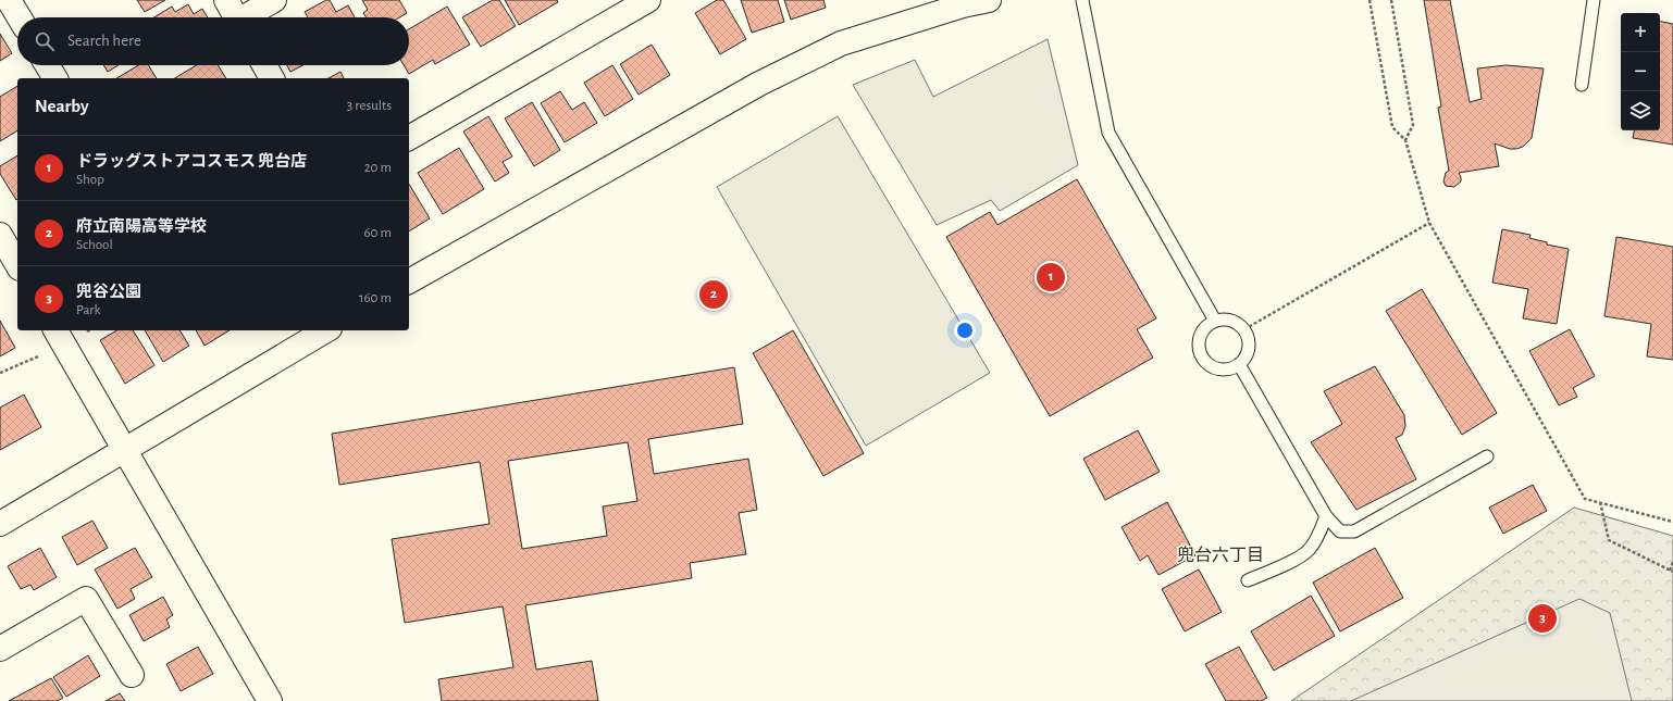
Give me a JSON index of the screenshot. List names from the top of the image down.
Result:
{
  "districts": ["兜台六丁目"],
  "page": {
    "map_buttons": ["+", "−"],
    "search": "Search here",
    "heading": ["Nearby", "3 results"],
    "list": [
      {
        "mark": "1",
        "name": "ドラッグストアコスモス 兜台店",
        "note": "Shop",
        "value": "20 m"
      },
      {
        "mark": "2",
        "name": "府立南陽高等学校",
        "note": "School",
        "value": "60 m"
      },
      {
        "mark": "3",
        "name": "兜谷公園",
        "note": "Park",
        "value": "160 m"
      }
    ],
    "pins": ["1", "2", "3"]
  }
}
